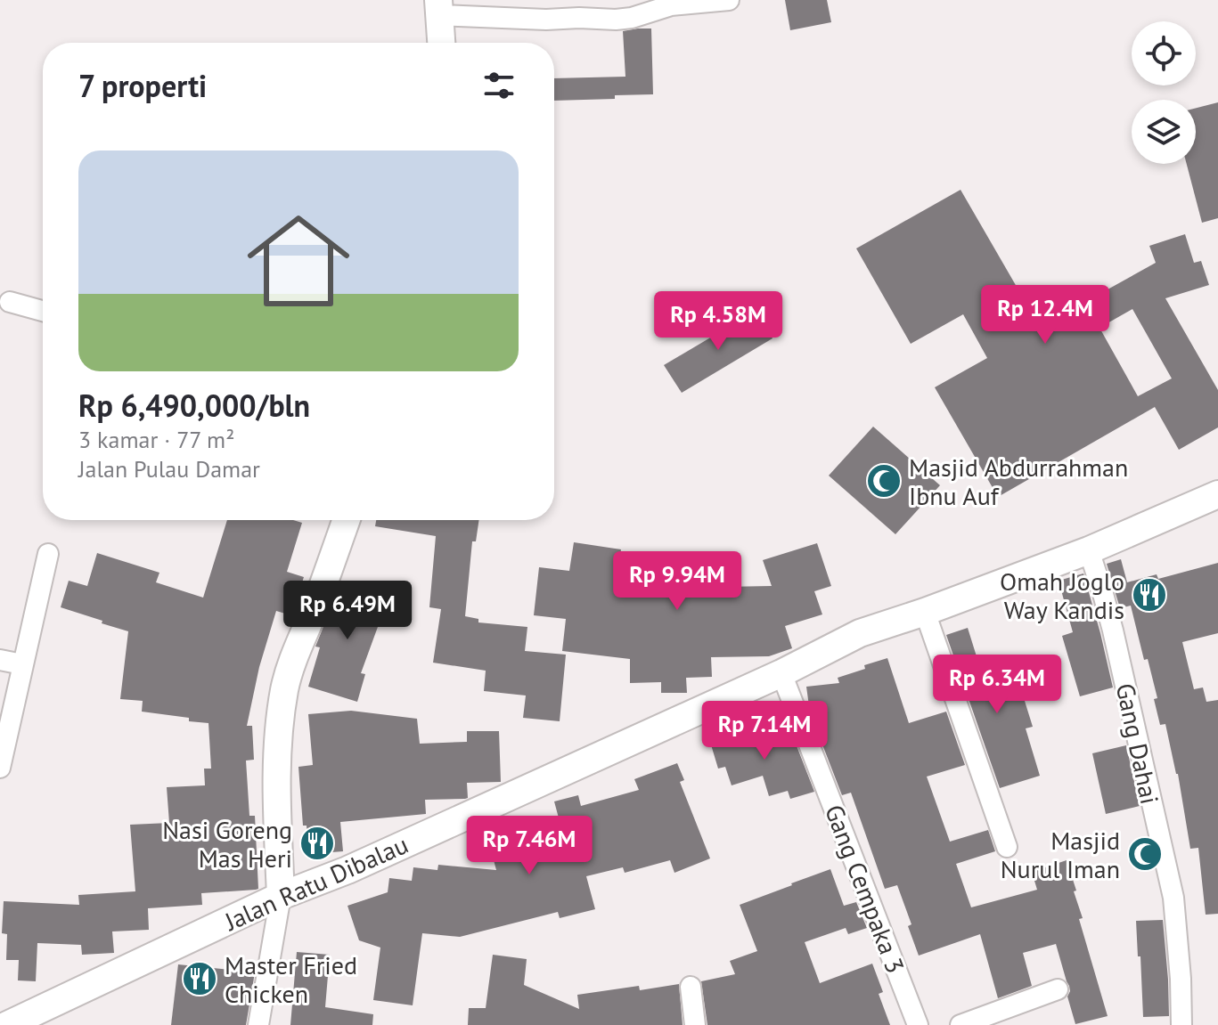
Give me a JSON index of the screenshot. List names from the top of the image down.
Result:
{
  "streets": {
    "main road": ["Jalan Ratu Dibalau"],
    "street": ["Gang Dahai", "Gang Cempaka 3"]
  },
  "crossings": [
    ["Gang Dahai", "Jalan Ratu Dibalau"],
    ["Jalan Ratu Dibalau", "Gang Cempaka 3"]
  ],
  "places": {
    "mosque": ["Masjid Abdurrahman Ibnu Auf", "Masjid Nurul Iman"],
    "restaurant": ["Omah Joglo Way Kandis", "Nasi Goreng Mas Heri", "Master Fried Chicken"]
  },
  "page": {
    "heading": "7 properti",
    "list": [
      {
        "name": "Rp 6,490,000/bln",
        "note": "3 kamar · 77 m² · Jalan Pulau Damar"
      }
    ],
    "price": [
      "Rp 12.4M",
      "Rp 4.58M",
      "Rp 9.94M",
      "Rp 6.49M",
      "Rp 6.34M",
      "Rp 7.14M",
      "Rp 7.46M"
    ]
  }
}
